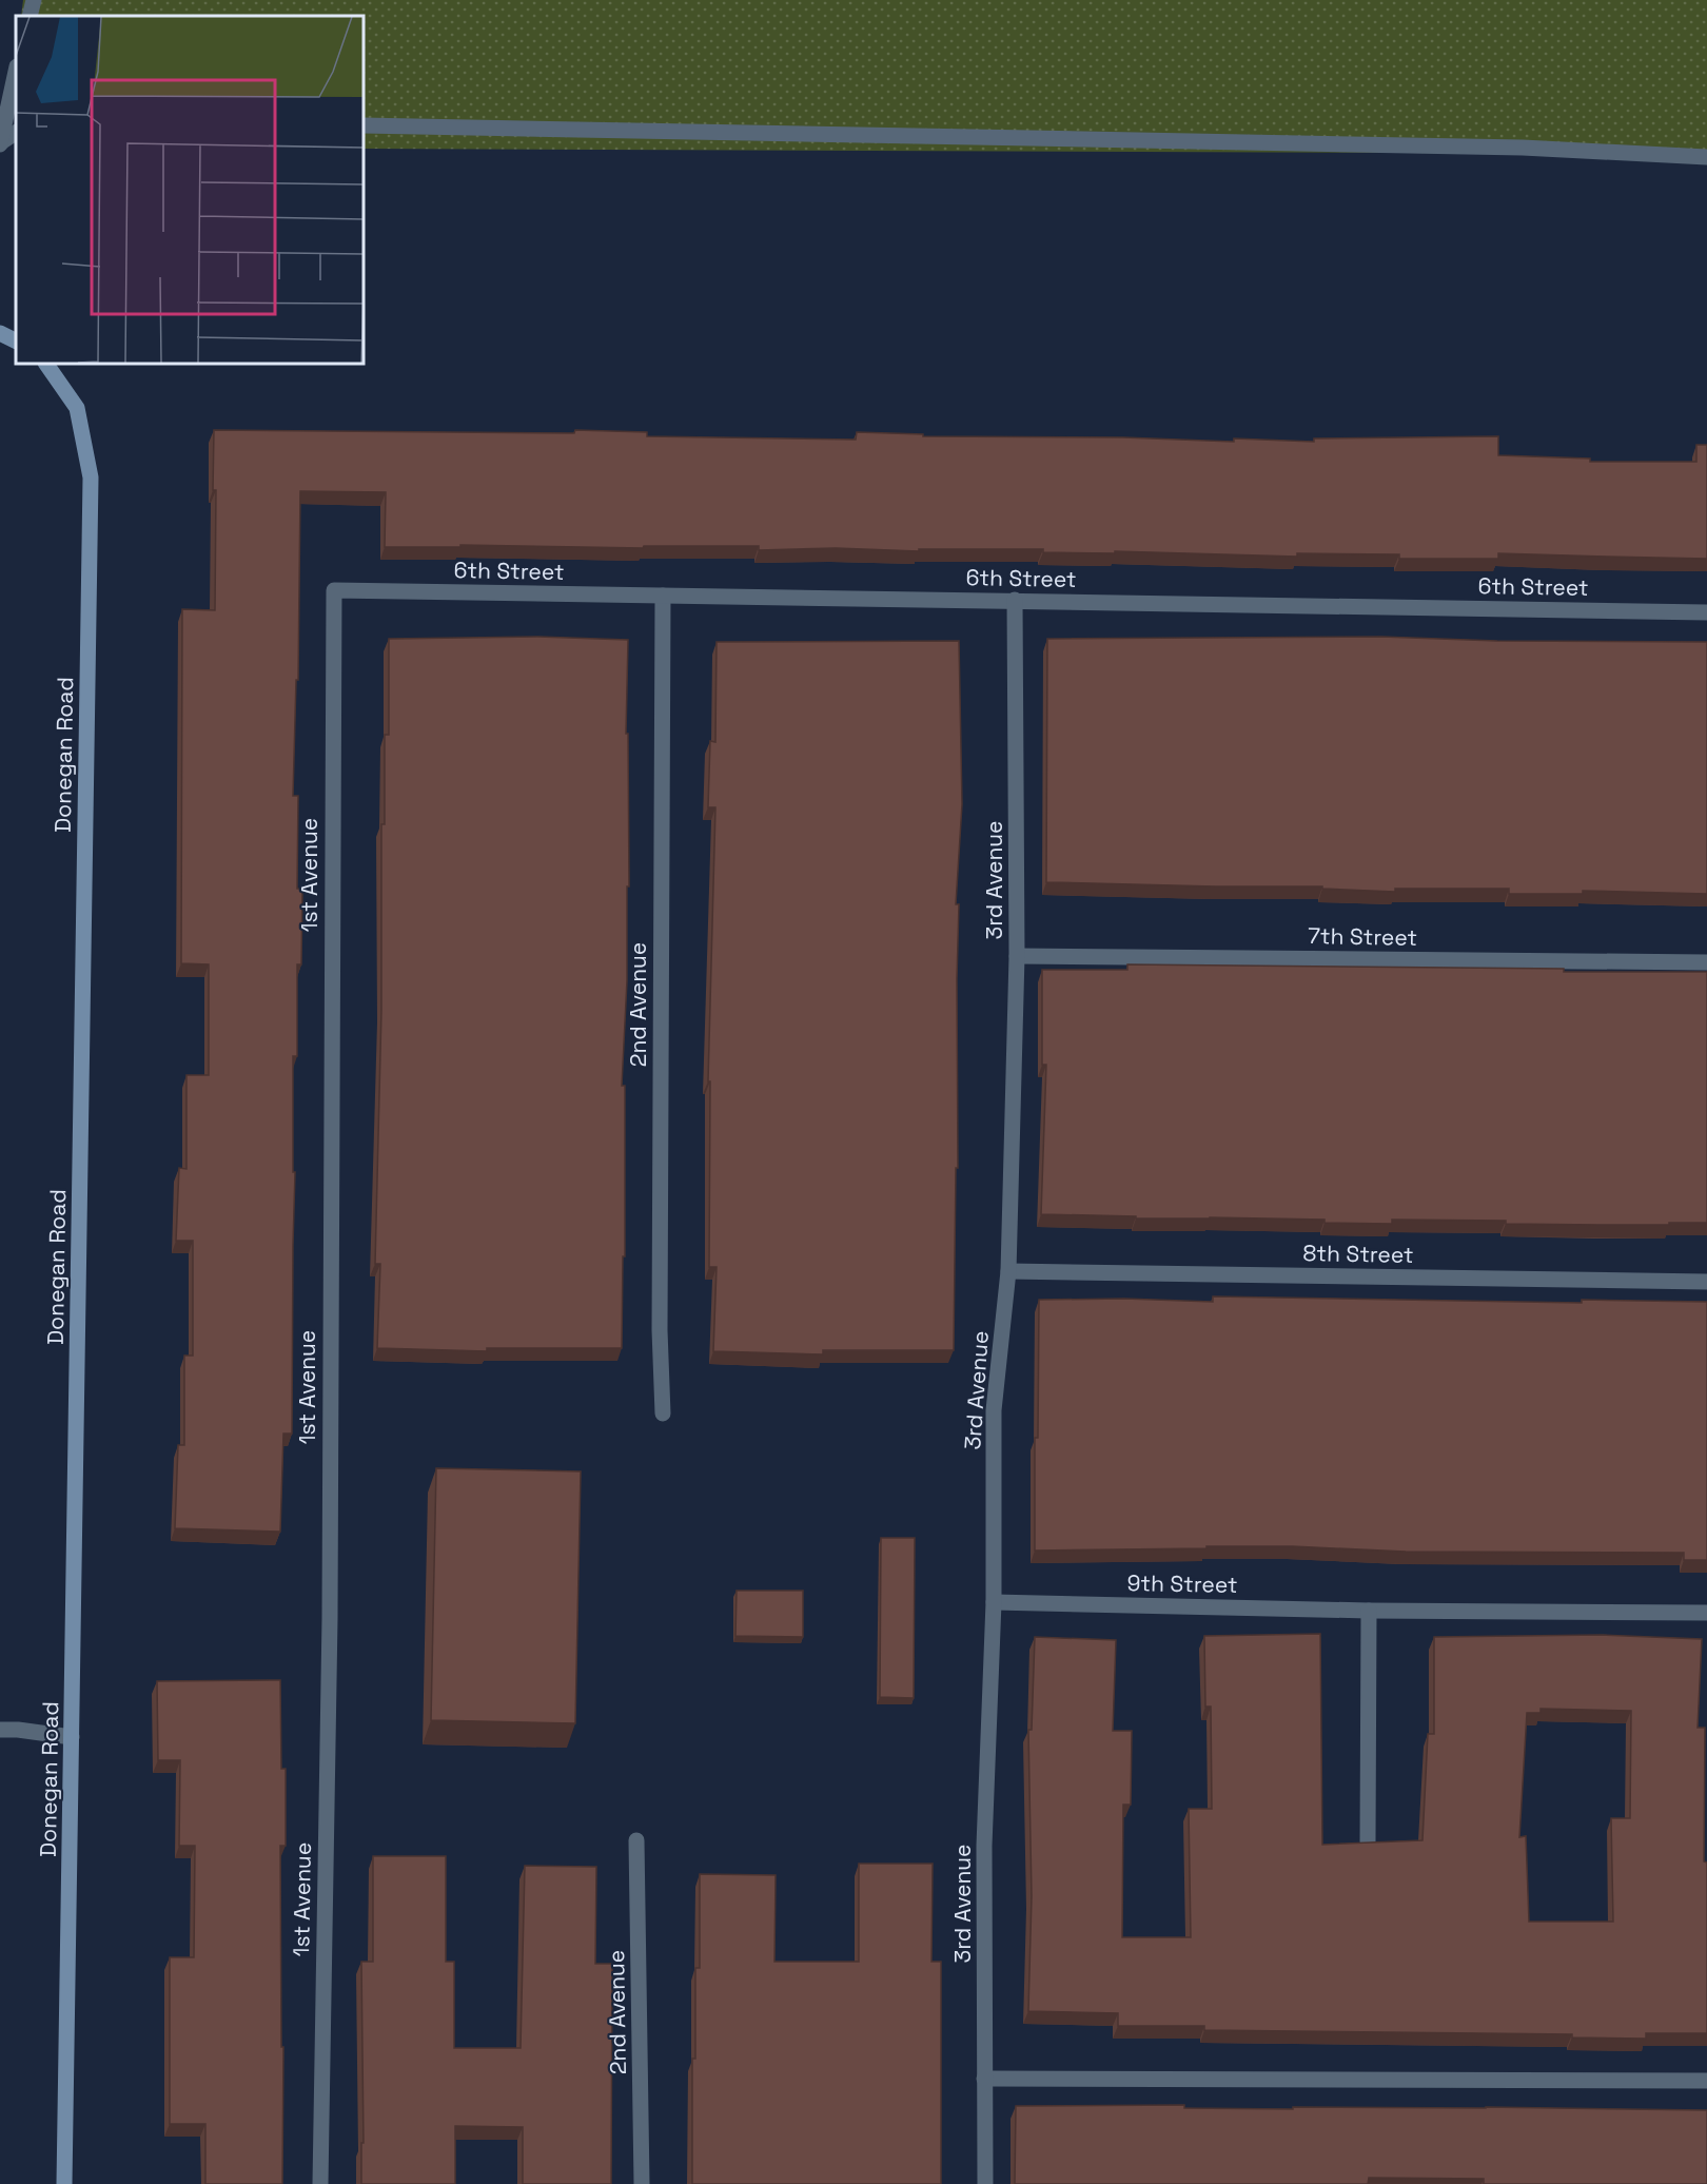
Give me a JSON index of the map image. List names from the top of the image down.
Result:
{
  "streets": {
    "street": ["Donegan Road"],
    "lane": [
      "6th Street",
      "1st Avenue",
      "3rd Avenue",
      "7th Street",
      "2nd Avenue",
      "8th Street",
      "9th Street"
    ]
  },
  "crossings": [
    ["6th Street", "1st Avenue"],
    ["6th Street", "3rd Avenue"],
    ["6th Street", "2nd Avenue"],
    ["3rd Avenue", "7th Street"],
    ["3rd Avenue", "8th Street"],
    ["3rd Avenue", "9th Street"]
  ]
}
